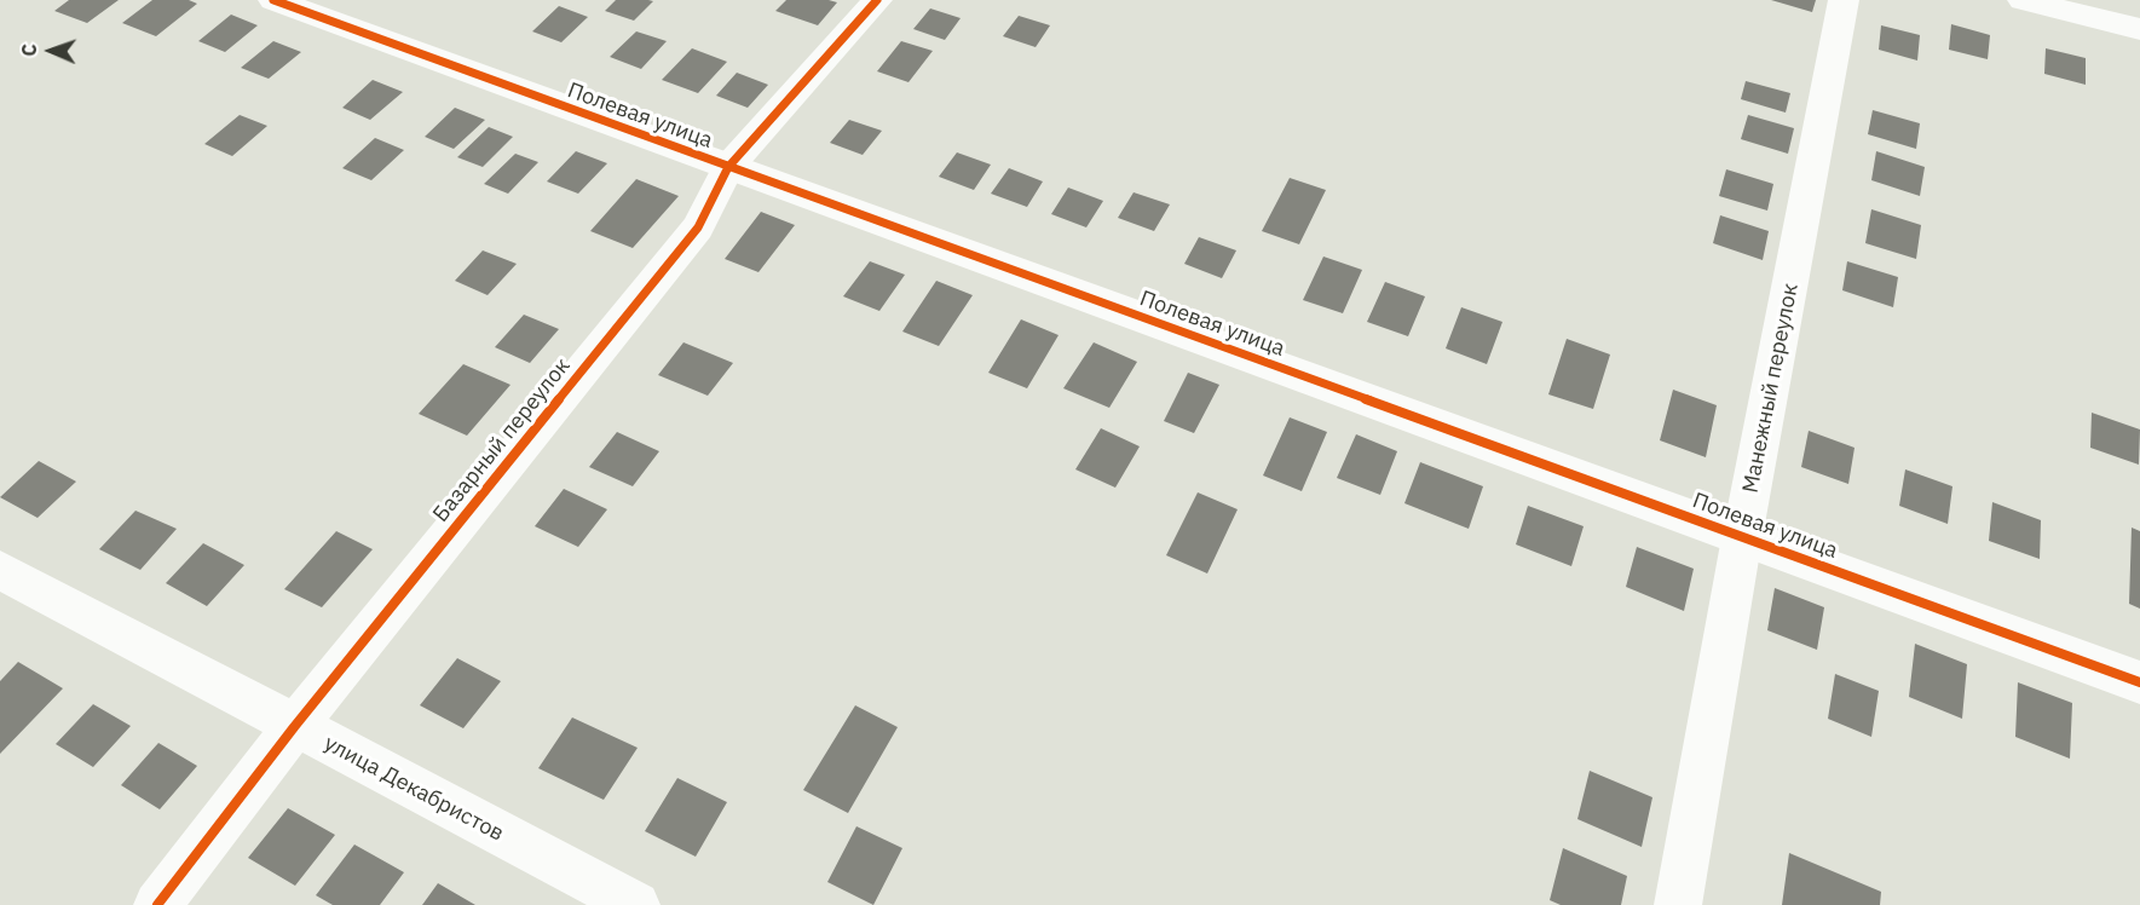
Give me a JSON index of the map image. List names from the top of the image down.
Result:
{
  "streets": {
    "street": [
      "Полевая улица",
      "Манежный переулок",
      "Базарный переулок",
      "улица Декабристов"
    ]
  },
  "crossings": [
    ["Полевая улица", "Манежный переулок"],
    ["Полевая улица", "Базарный переулок"],
    ["Базарный переулок", "улица Декабристов"]
  ],
  "north": "left"
}
